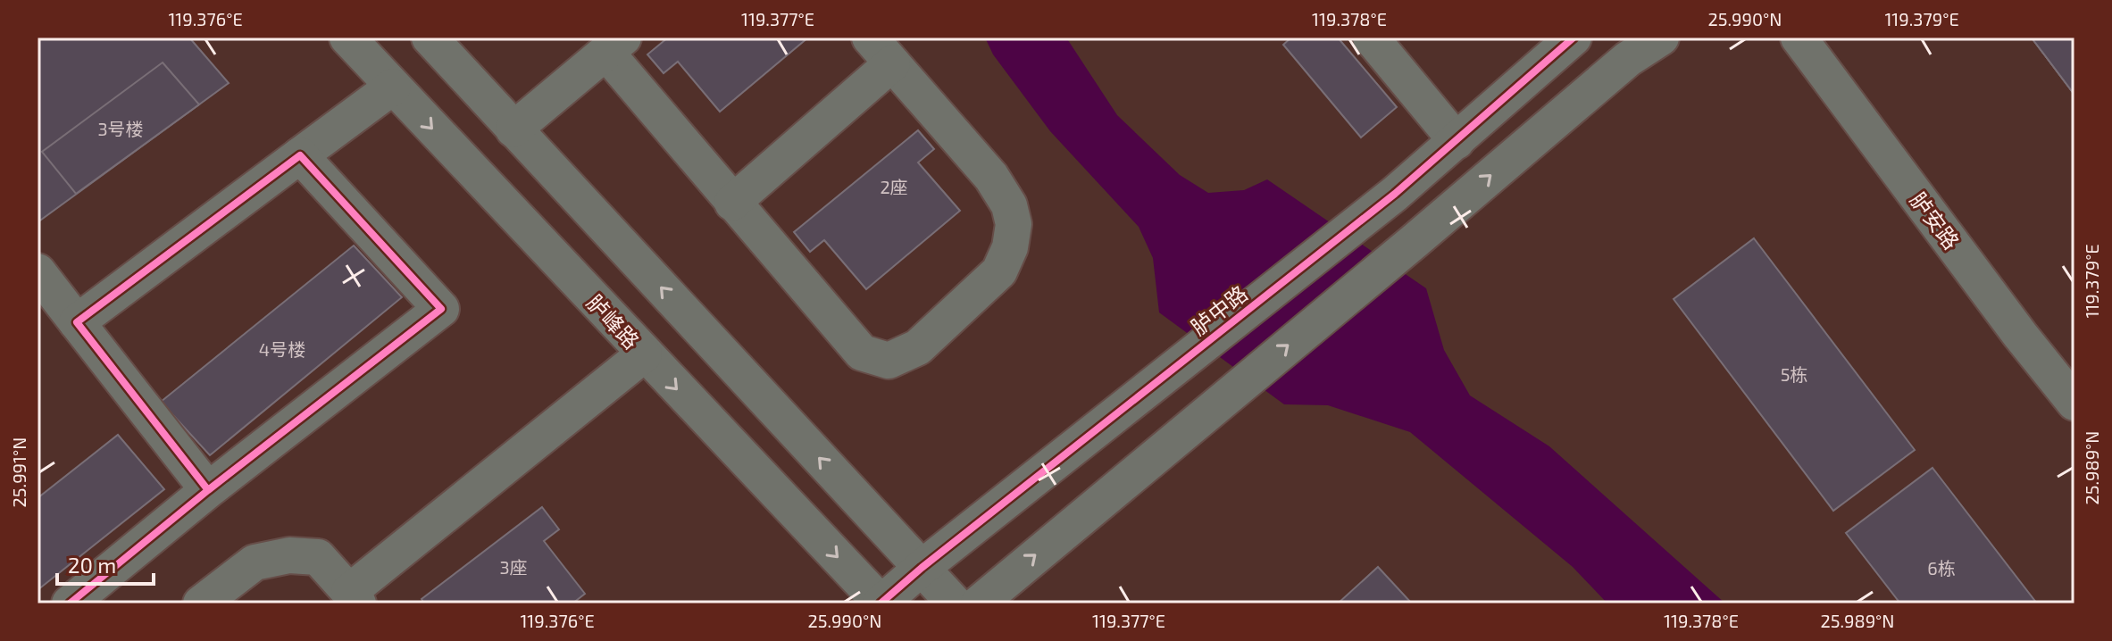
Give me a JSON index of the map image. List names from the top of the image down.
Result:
{
  "streets": {
    "street": ["胪安路", "胪中路", "胪峰路"]
  },
  "crossings": [
    ["胪中路", "胪峰路"]
  ],
  "house_numbers": [
    "3号楼",
    "2座",
    "4号楼",
    "5栋",
    "3座",
    "6栋"
  ],
  "scale_bar": "20 m",
  "coordinates": [
    "119.376°E",
    "119.377°E",
    "119.378°E",
    "25.990°N",
    "119.379°E",
    "25.989°N",
    "25.991°N"
  ]
}
